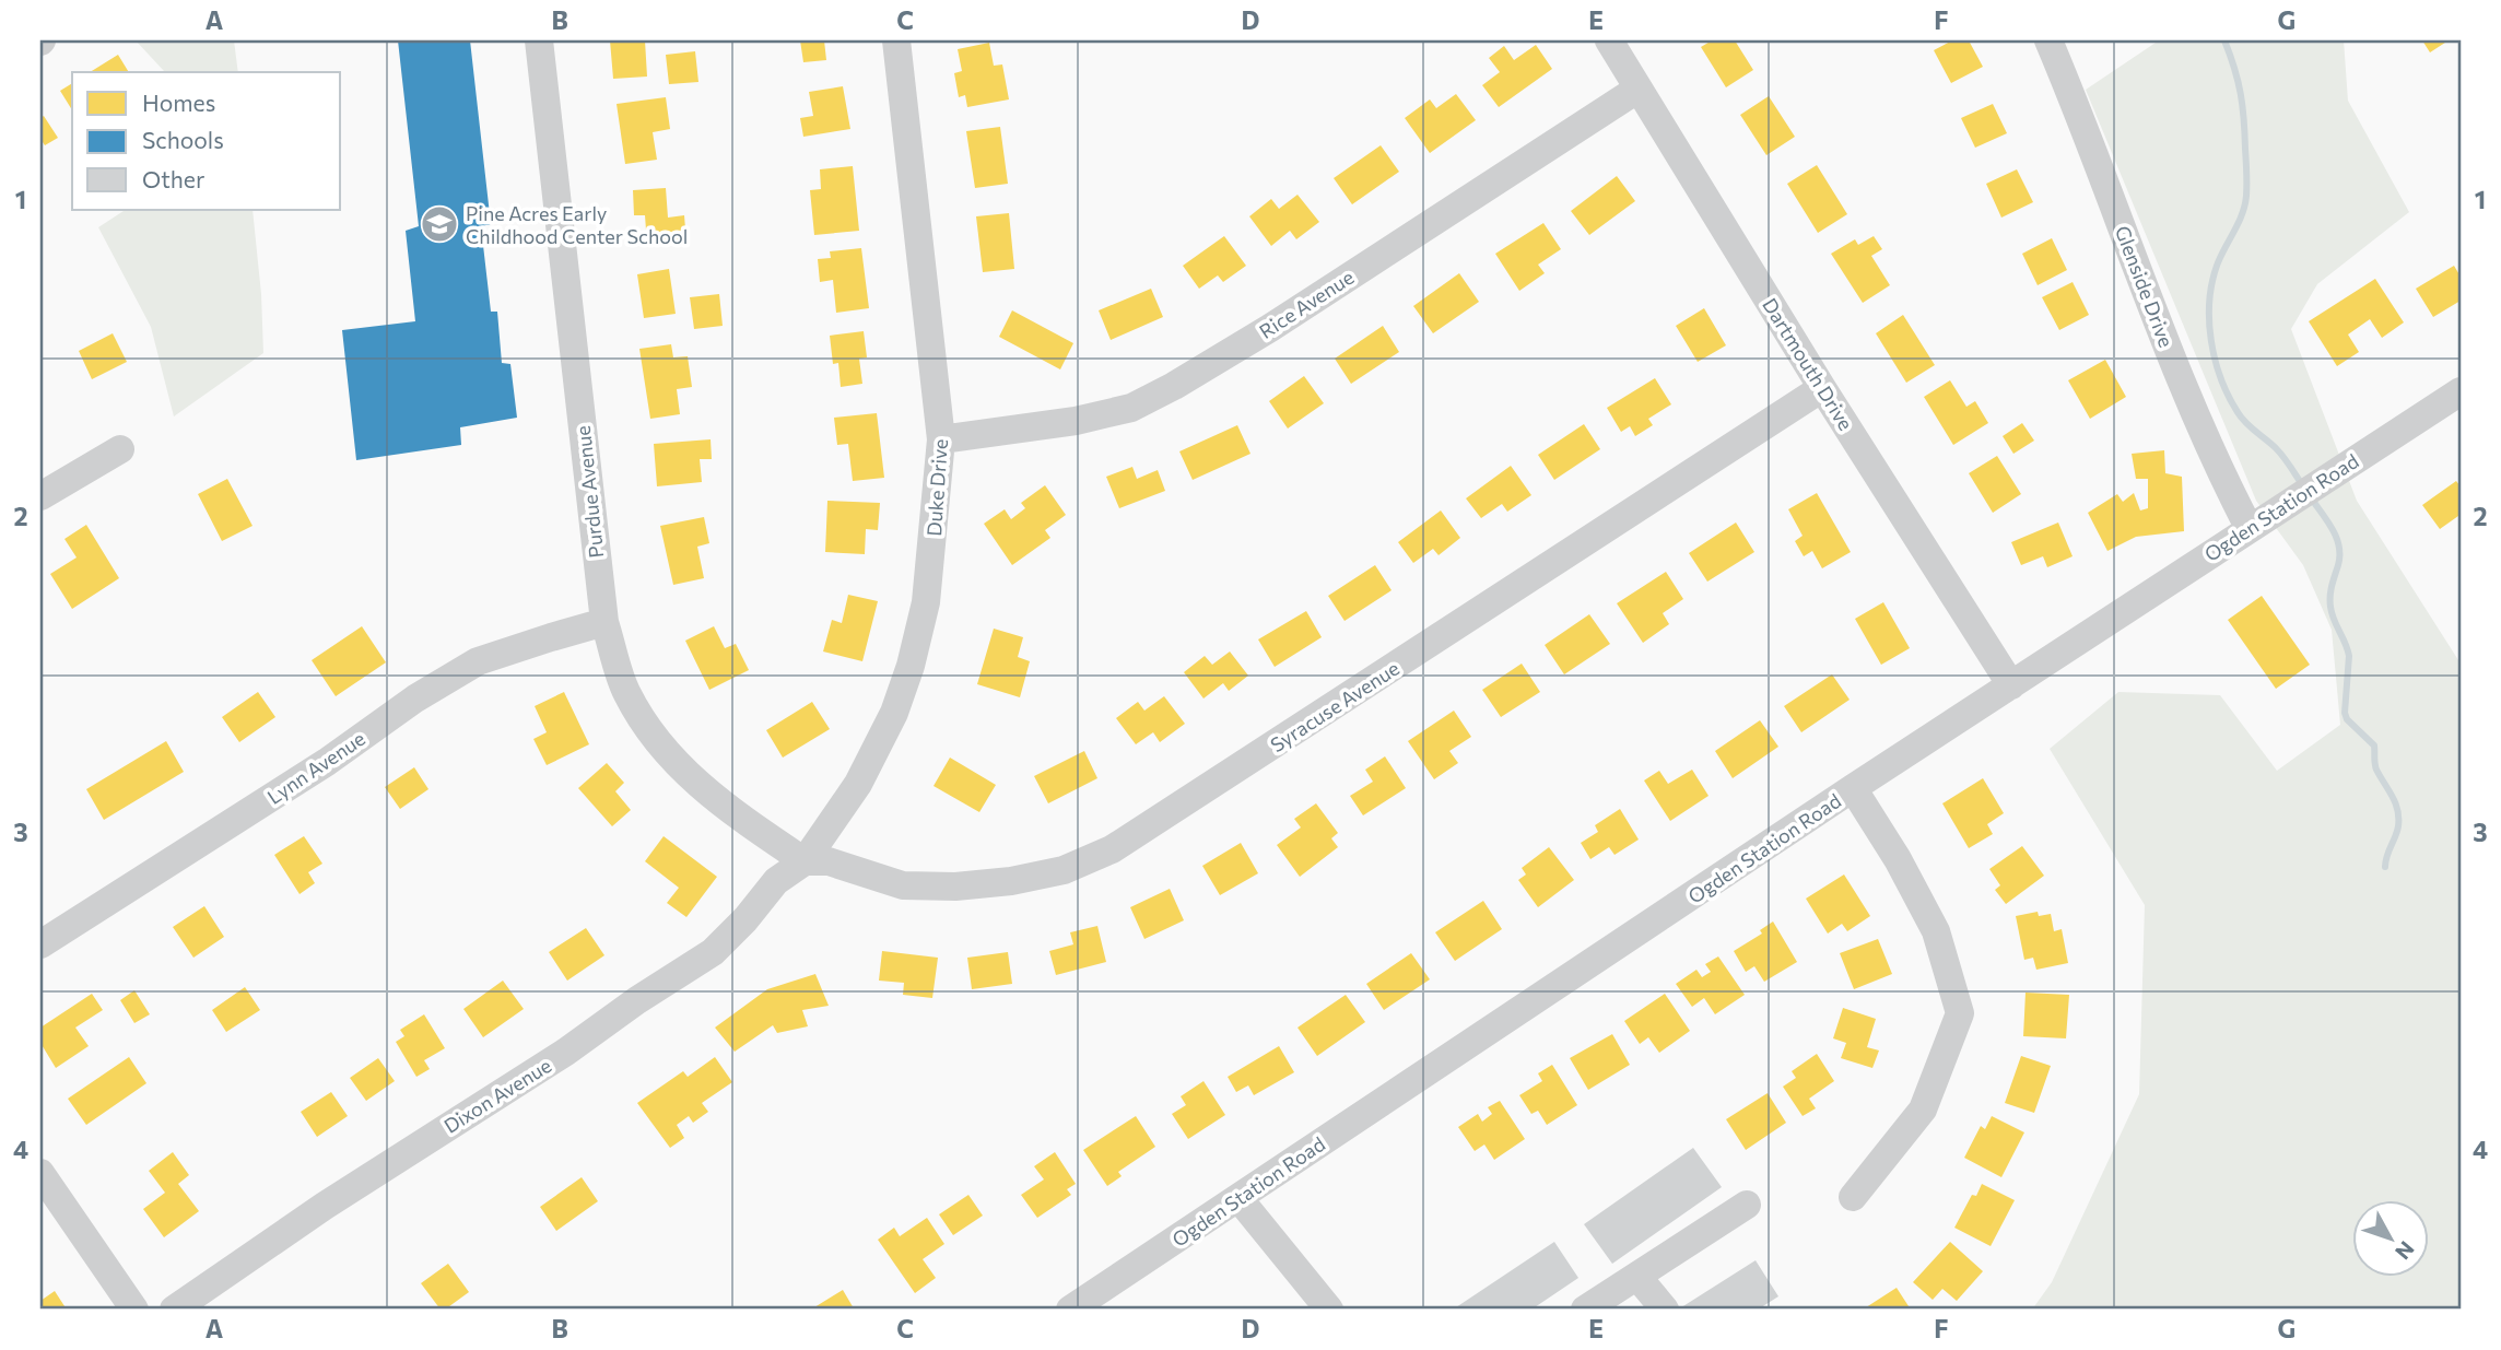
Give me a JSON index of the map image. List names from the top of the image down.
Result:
{
  "streets": {
    "street": [
      "Glenside Drive",
      "Rice Avenue",
      "Dartmouth Drive",
      "Duke Drive",
      "Purdue Avenue",
      "Ogden Station Road",
      "Syracuse Avenue",
      "Lynn Avenue",
      "Dixon Avenue"
    ]
  },
  "crossings": [
    ["Glenside Drive", "Ogden Station Road"],
    ["Rice Avenue", "Dartmouth Drive"],
    ["Rice Avenue", "Duke Drive"],
    ["Dartmouth Drive", "Ogden Station Road"],
    ["Dartmouth Drive", "Syracuse Avenue"],
    ["Duke Drive", "Purdue Avenue"],
    ["Duke Drive", "Syracuse Avenue"],
    ["Duke Drive", "Dixon Avenue"],
    ["Purdue Avenue", "Syracuse Avenue"],
    ["Purdue Avenue", "Lynn Avenue"],
    ["Purdue Avenue", "Dixon Avenue"],
    ["Syracuse Avenue", "Dixon Avenue"]
  ],
  "places": {
    "school or university": ["Pine Acres Early Childhood Center School"]
  },
  "legend": ["Homes", "Schools", "Other"],
  "north": "bottom right",
  "grid": {
    "columns": [
      "A",
      "B",
      "C",
      "D",
      "E",
      "F",
      "G"
    ],
    "rows": [
      "1",
      "2",
      "3",
      "4"
    ]
  }
}
